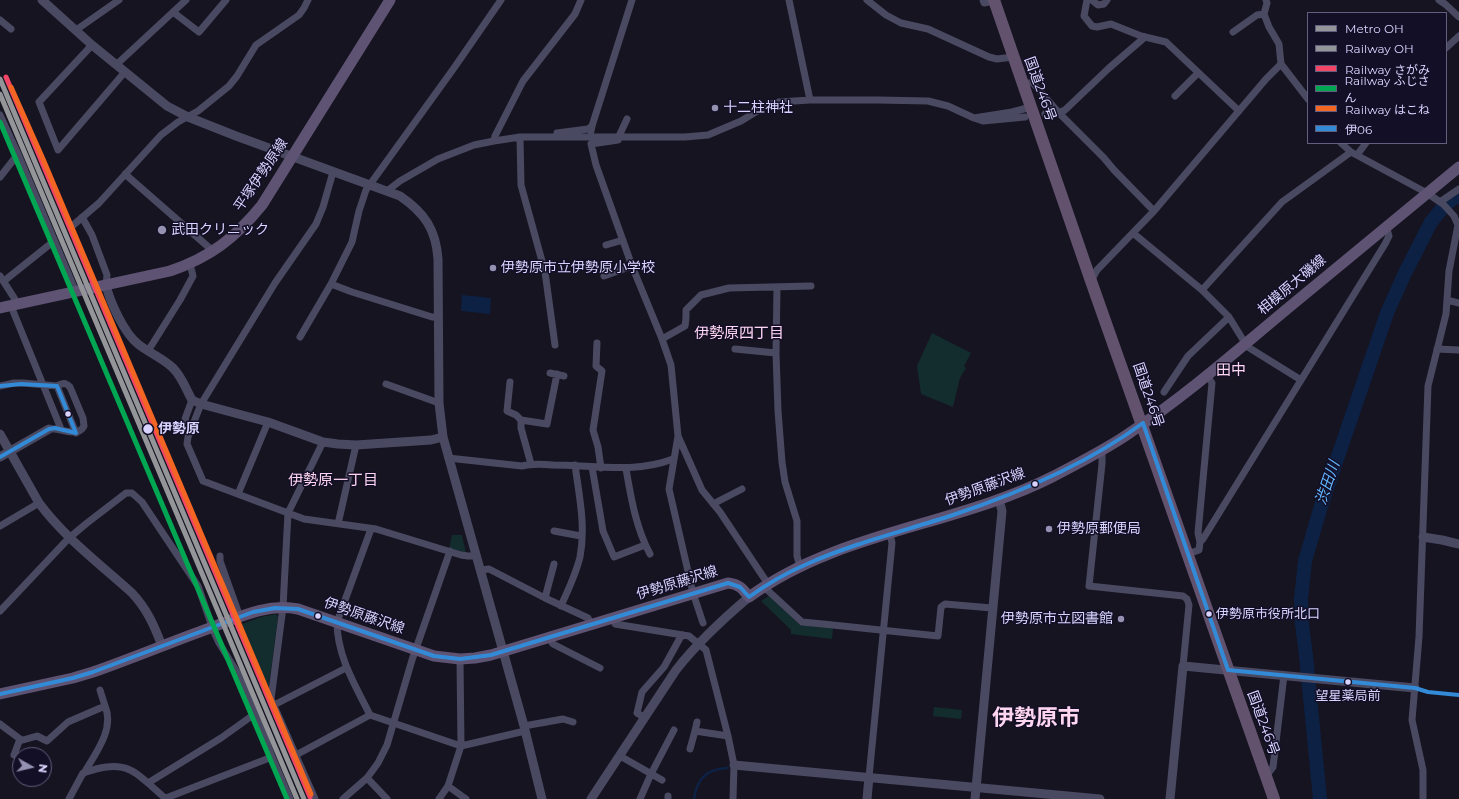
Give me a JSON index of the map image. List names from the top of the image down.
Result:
{
  "streets": {
    "highway": ["国道246号"],
    "main road": ["平塚伊勢原線", "相模原大磯線", "伊勢原藤沢線"]
  },
  "crossings": [
    ["国道246号", "相模原大磯線"],
    ["国道246号", "伊勢原藤沢線"],
    ["相模原大磯線", "伊勢原藤沢線"]
  ],
  "districts": [
    "伊勢原四丁目",
    "田中",
    "伊勢原一丁目",
    "伊勢原市"
  ],
  "water": ["渋田川"],
  "places": [
    "十二柱神社",
    "武田クリニック",
    "伊勢原市立伊勢原小学校",
    "伊勢原",
    "伊勢原郵便局",
    "伊勢原市役所北口",
    "伊勢原市立図書館",
    "望星薬局前"
  ],
  "lines": [
    "rail line さがみ",
    "metro line OH",
    "rail line はこね",
    "rail line OH",
    "rail line ふじさん",
    "transit line 伊06"
  ],
  "legend": [
    "Metro OH",
    "Railway OH",
    "Railway さがみ",
    "Railway ふじさん",
    "Railway はこね",
    "伊06"
  ],
  "north": "right"
}
